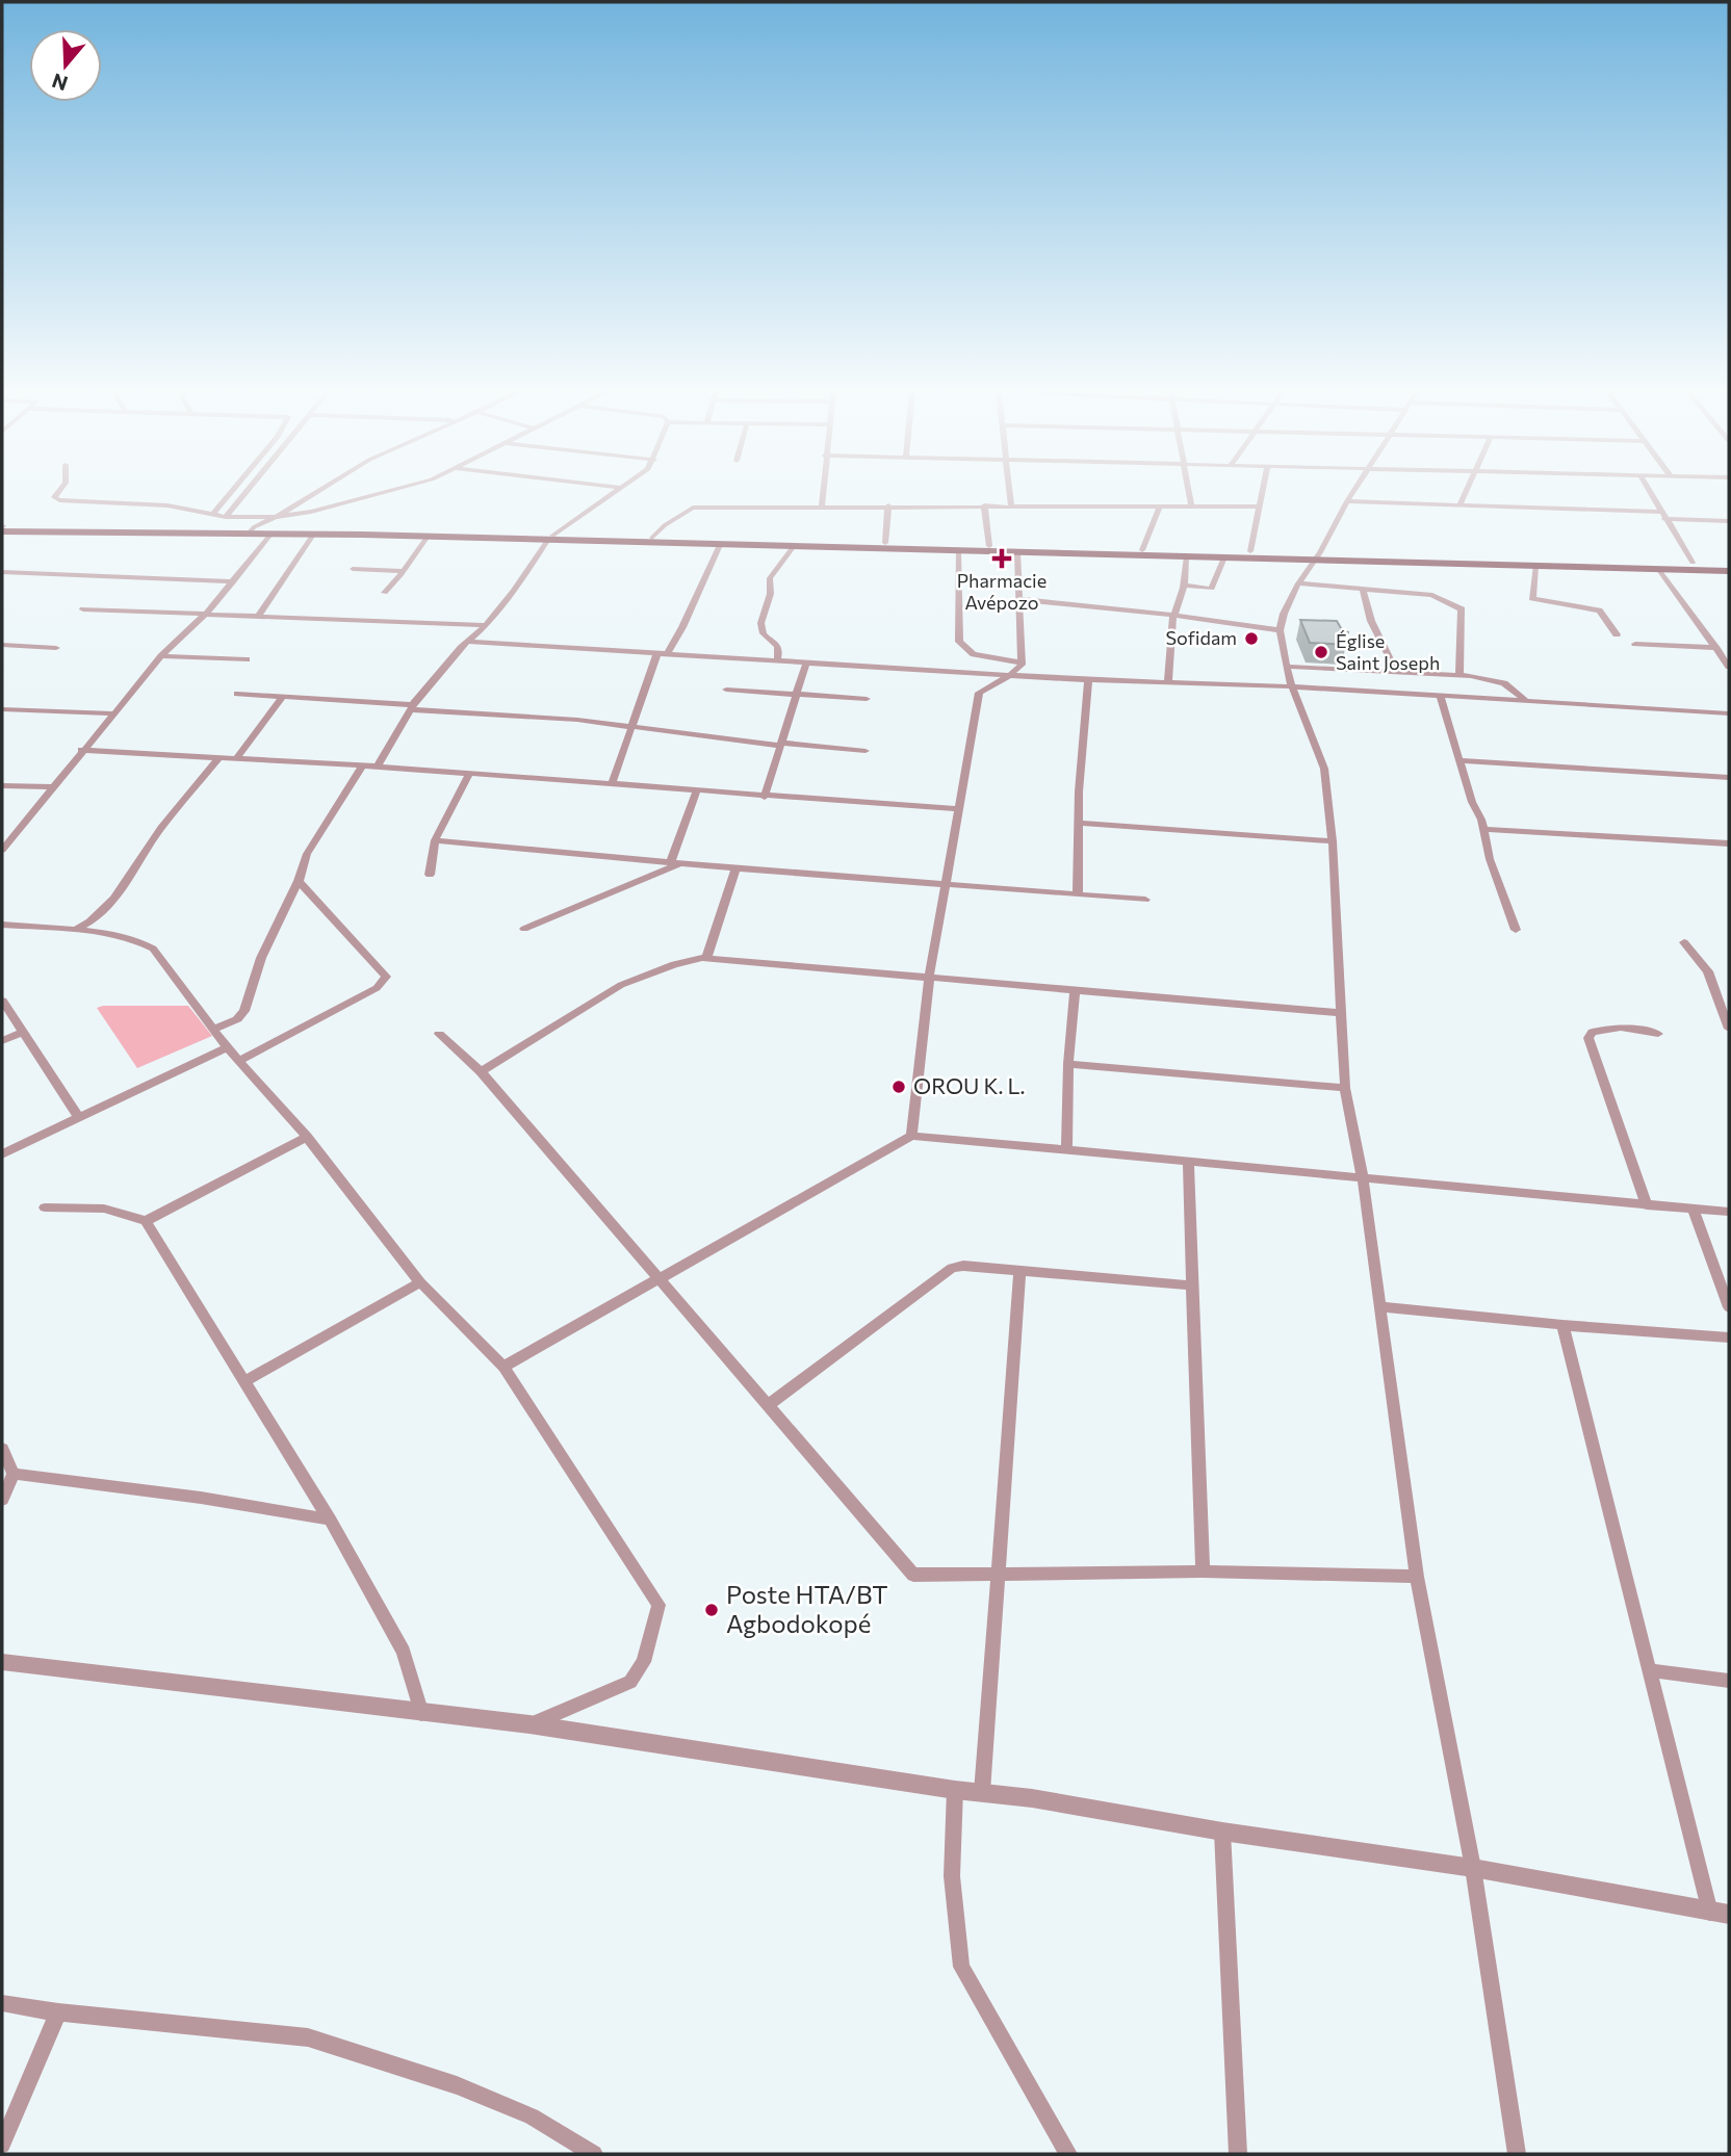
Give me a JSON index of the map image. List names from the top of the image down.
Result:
{
  "places": {
    "health": ["Pharmacie Avépozo"],
    "other": [
      "Sofidam",
      "Église Saint Joseph",
      "OROU K. L.",
      "Poste HTA/BT Agbodokopé"
    ]
  },
  "north": "bottom"
}
